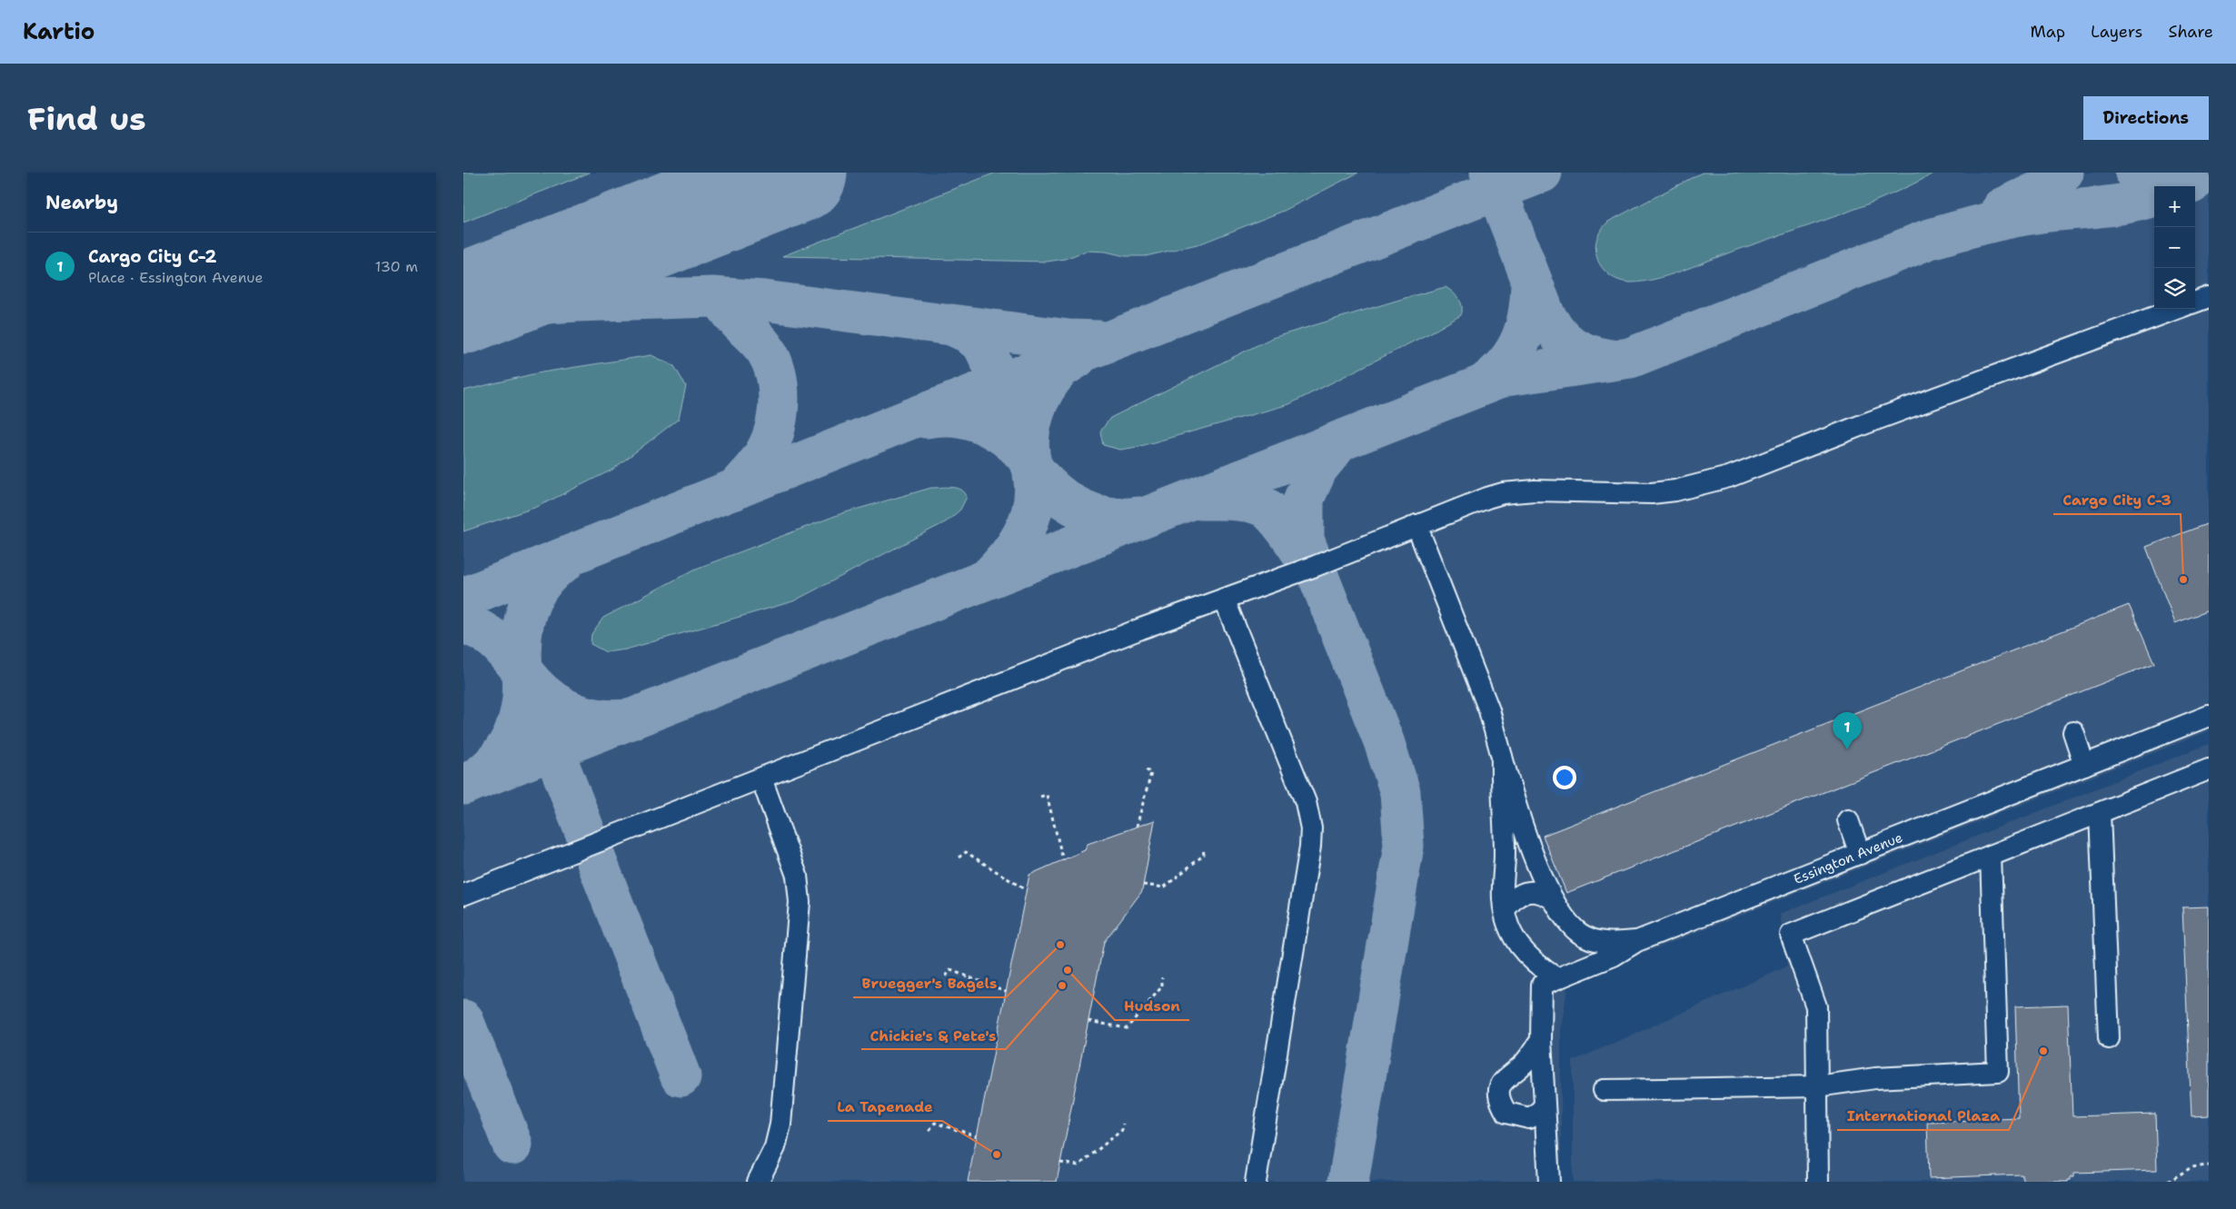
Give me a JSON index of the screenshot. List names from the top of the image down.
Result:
{
  "streets": {
    "street": ["Essington Avenue"]
  },
  "places": [
    "Cargo City C-3",
    "Bruegger's Bagels",
    "Hudson",
    "Chickie's & Pete's",
    "International Plaza",
    "La Tapenade"
  ],
  "page": {
    "header": "Kartio",
    "nav": ["Map", "Layers", "Share"],
    "buttons": "Directions",
    "title": "Find us",
    "heading": "Nearby",
    "map_buttons": ["+", "−"],
    "list": [
      {
        "mark": "1",
        "name": "Cargo City C-2",
        "note": "Place · Essington Avenue",
        "value": "130 m"
      }
    ],
    "pins": "1"
  }
}
